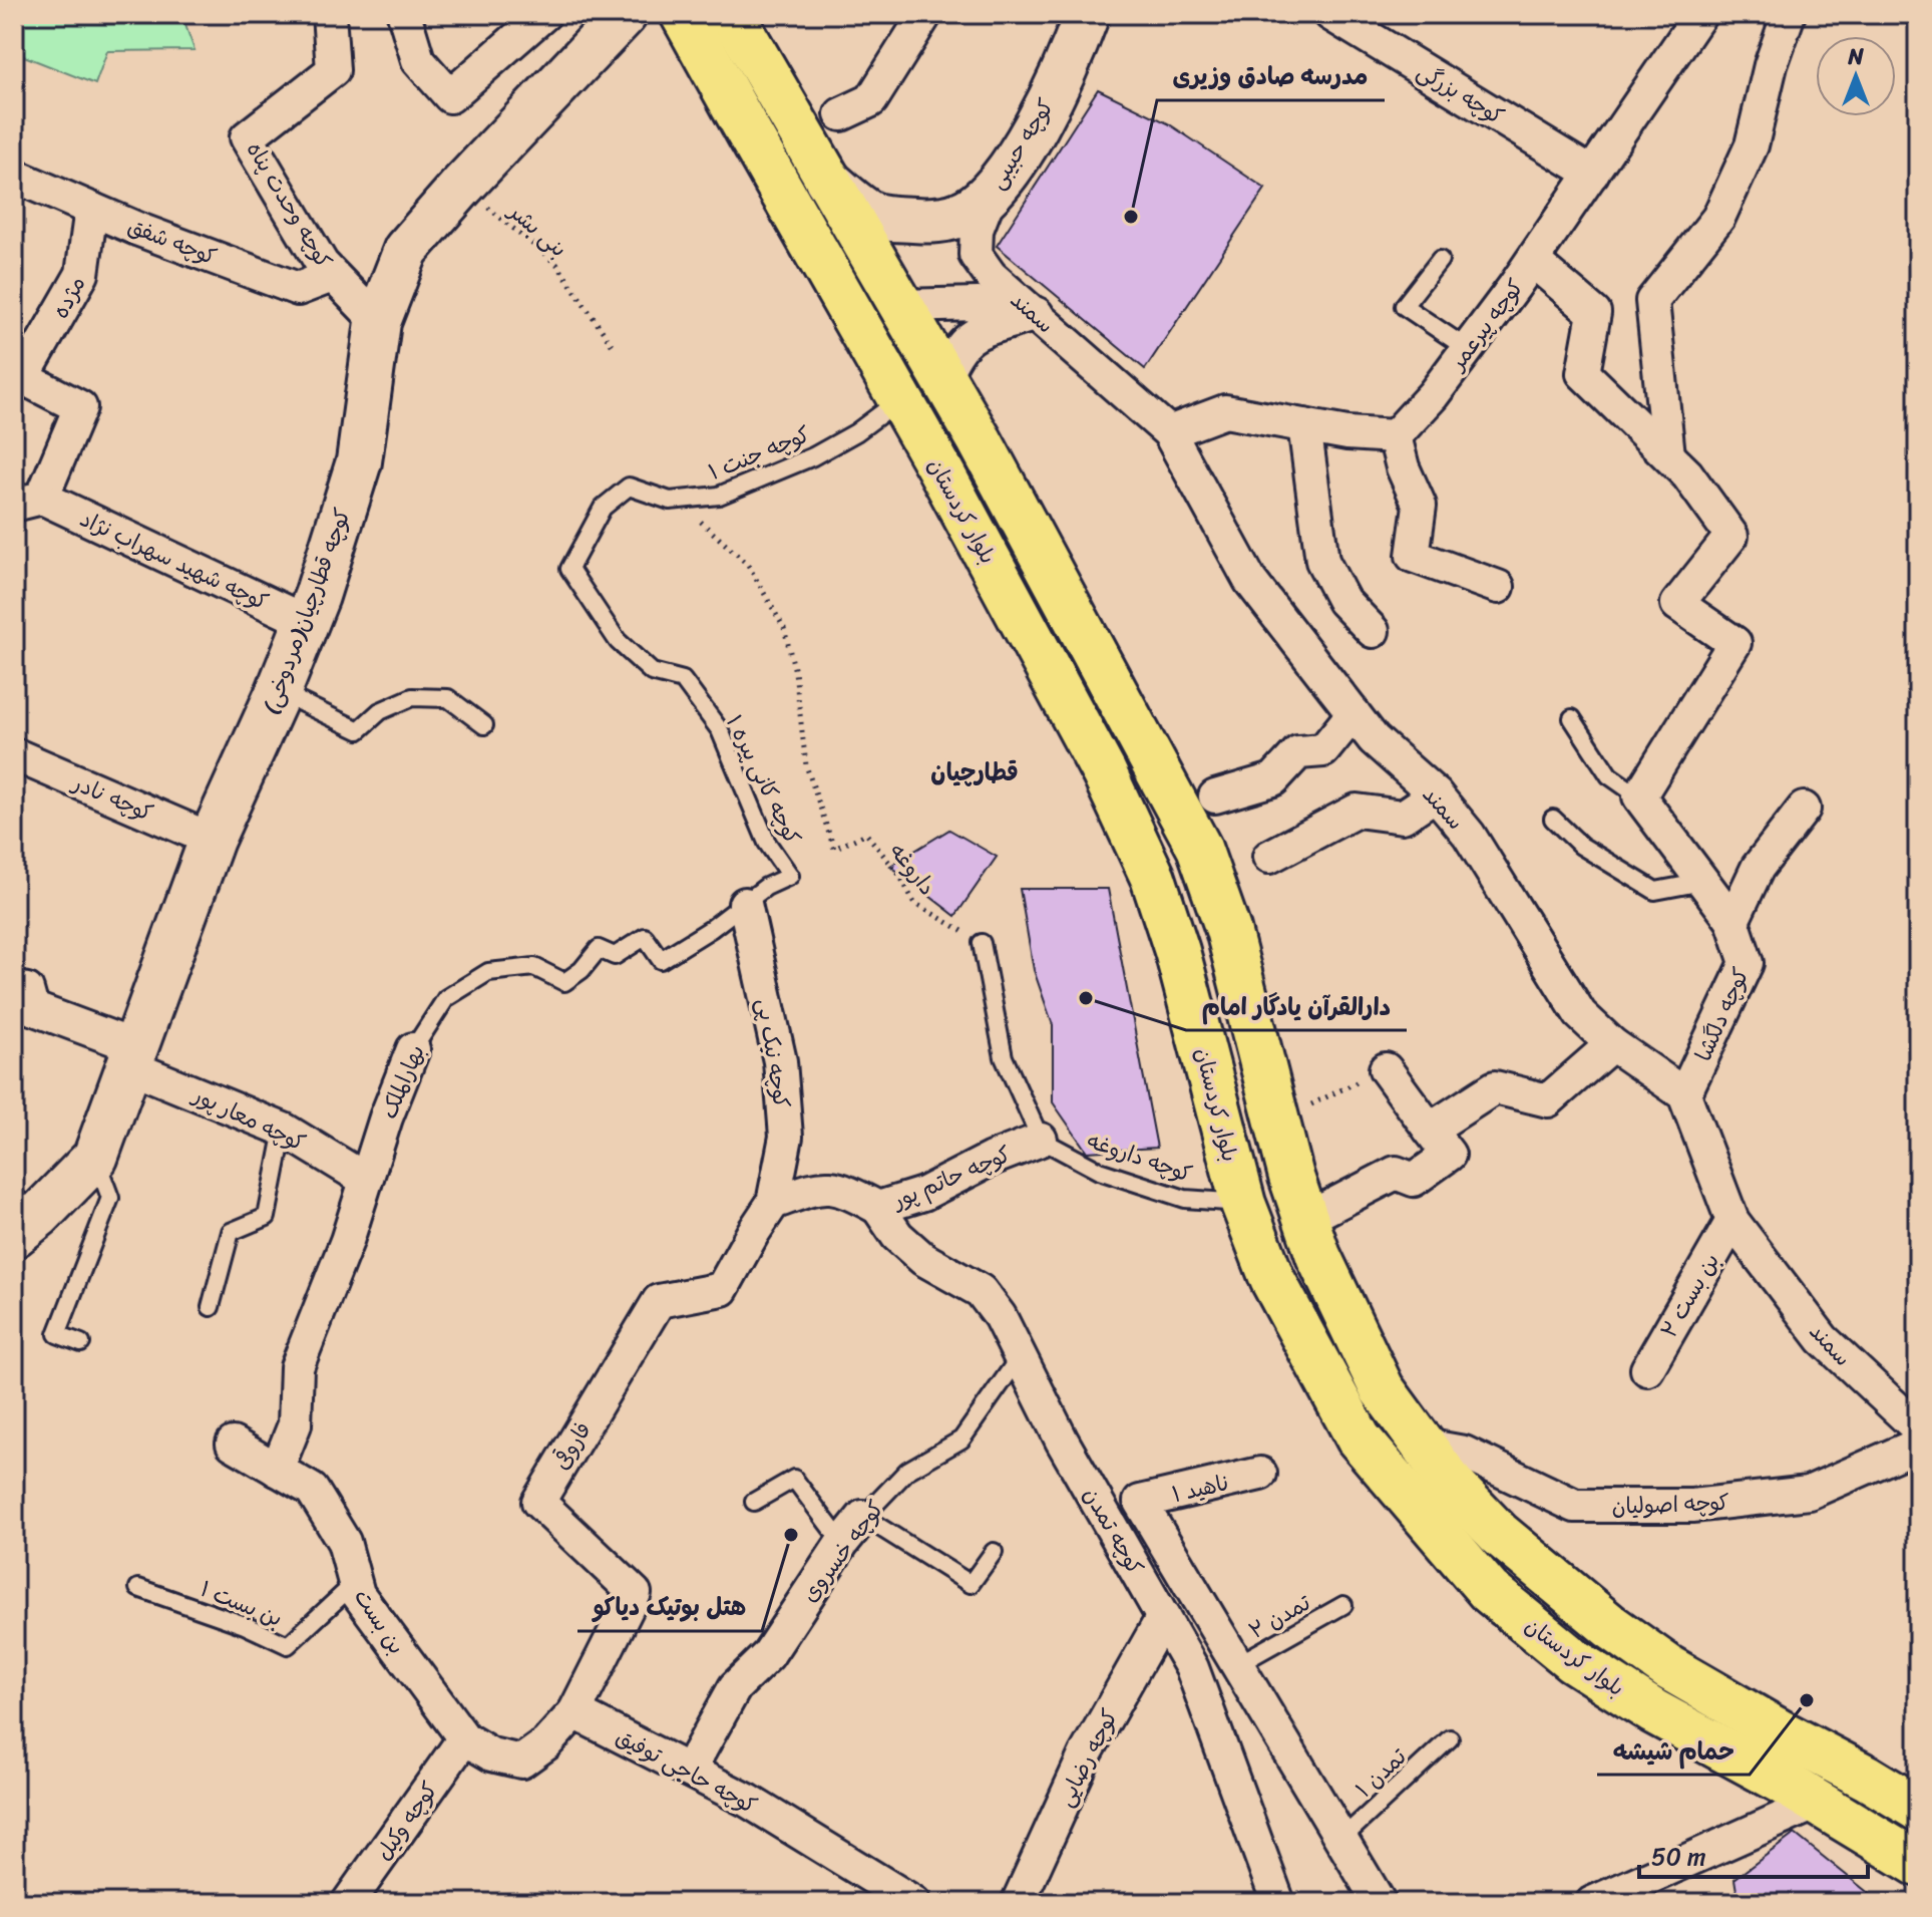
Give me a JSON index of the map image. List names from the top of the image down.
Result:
{
  "streets": {
    "main road": ["بلوار کردستان"],
    "street": [
      "کوچه بزرگی",
      "کوچه حبیبی",
      "کوچه وحدت پناه",
      "کوچه شفق",
      "مژده",
      "سمند",
      "کوچه پیرعمر",
      "کوچه شهید سهراب نژاد",
      "کوچه قطارچیان(مردوخی)",
      "کوچه نادر",
      "کوچه دلگشا",
      "کوچه نیک پی",
      "بهارالملک",
      "کوچه معار پور",
      "کوچه حاتم پور",
      "بن بست ۲",
      "فاروقی",
      "ناهید ۱",
      "کوچه اصولیان",
      "کوچه تمدن",
      "کوچه خسروی",
      "بن بست",
      "کوچه رضایی",
      "کوچه حاجی توفیق",
      "کوچه وکیل"
    ],
    "lane": [
      "کوچه جنت ۱",
      "کوچه کانی پیره ۱",
      "کوچه داروغه",
      "بن بست ۱",
      "تمدن ۲",
      "تمدن ۱"
    ],
    "path": ["بنی بشر", "داروغه"]
  },
  "crossings": [
    ["کوچه بزرگی", "کوچه پیرعمر"],
    ["کوچه حبیبی", "سمند"],
    ["کوچه حبیبی", "بلوار کردستان"],
    ["کوچه وحدت پناه", "کوچه شفق"],
    ["کوچه وحدت پناه", "کوچه قطارچیان(مردوخی)"],
    ["بنی بشر", "کوچه قطارچیان(مردوخی)"],
    ["کوچه شفق", "مژده"],
    ["سمند", "کوچه دلگشا"],
    ["سمند", "بن بست ۲"],
    ["کوچه جنت ۱", "بلوار کردستان"],
    ["کوچه جنت ۱", "کوچه کانی پیره ۱"],
    ["کوچه جنت ۱", "داروغه"],
    ["بلوار کردستان", "کوچه داروغه"],
    ["بلوار کردستان", "کوچه اصولیان"],
    ["کوچه شهید سهراب نژاد", "کوچه قطارچیان(مردوخی)"],
    ["کوچه قطارچیان(مردوخی)", "کوچه نادر"],
    ["کوچه قطارچیان(مردوخی)", "کوچه معار پور"],
    ["کوچه کانی پیره ۱", "بهارالملک"],
    ["کوچه نیک پی", "بهارالملک"],
    ["کوچه نیک پی", "کوچه حاتم پور"],
    ["کوچه نیک پی", "فاروقی"],
    ["بهارالملک", "کوچه معار پور"],
    ["بهارالملک", "بن بست"],
    ["کوچه داروغه", "کوچه حاتم پور"],
    ["کوچه حاتم پور", "فاروقی"],
    ["کوچه حاتم پور", "کوچه تمدن"],
    ["فاروقی", "کوچه حاجی توفیق"],
    ["ناهید ۱", "کوچه تمدن"],
    ["کوچه تمدن", "کوچه خسروی"],
    ["کوچه تمدن", "تمدن ۲"],
    ["کوچه تمدن", "کوچه رضایی"],
    ["کوچه تمدن", "تمدن ۱"],
    ["کوچه خسروی", "کوچه حاجی توفیق"],
    ["بن بست ۱", "بن بست"],
    ["بن بست", "کوچه وکیل"]
  ],
  "districts": ["قطارچیان"],
  "places": [
    "مدرسه صادق وزیری",
    "دارالقرآن یادگار امام",
    "هتل بوتیک دیاکو",
    "حمام شیشه"
  ],
  "scale_bar": "50 m",
  "north": "top"
}
